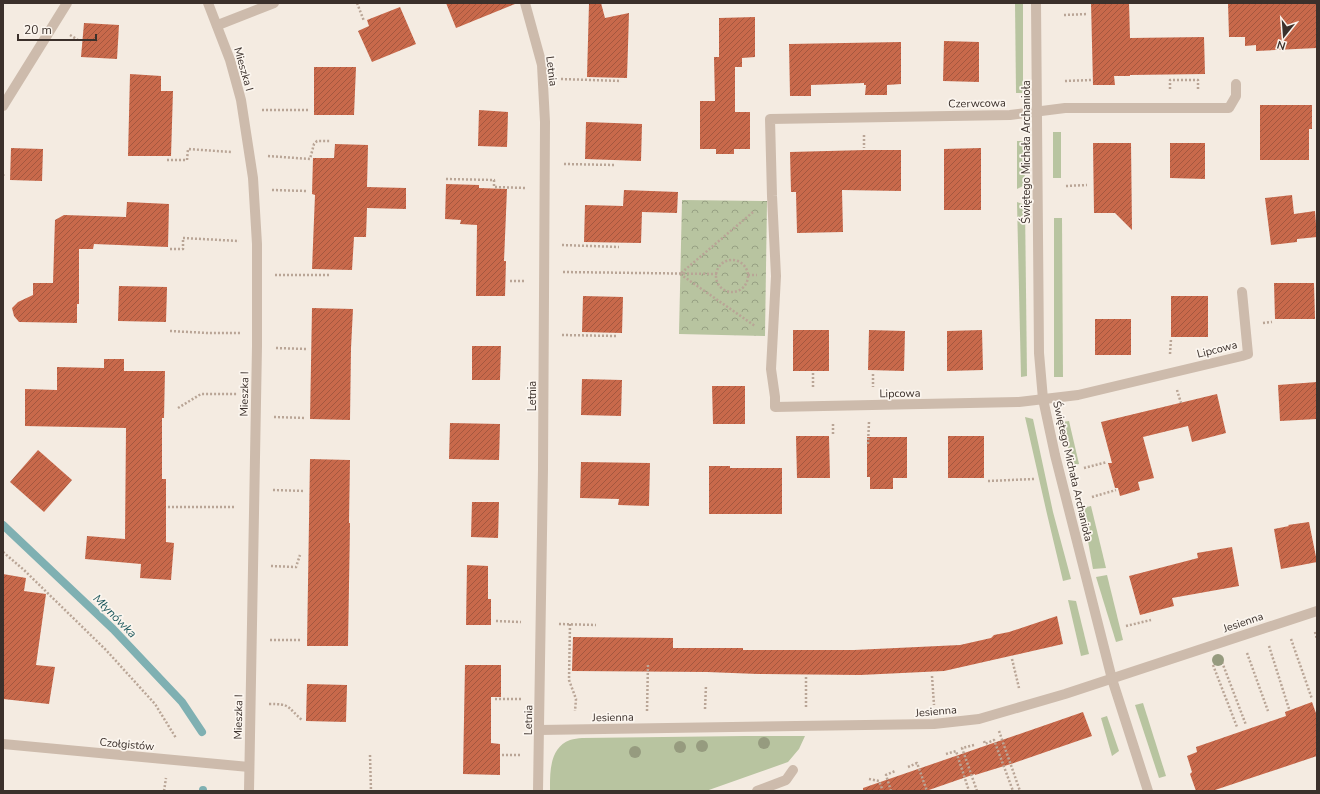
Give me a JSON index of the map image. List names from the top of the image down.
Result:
{
  "streets": {
    "street": [
      "Mieszka I",
      "Letnia",
      "Czerwcowa",
      "Świętego Michała Archanioła",
      "Lipcowa",
      "Jesienna",
      "Czołgistów"
    ]
  },
  "crossings": [
    ["Mieszka I", "Czołgistów"],
    ["Letnia", "Jesienna"],
    ["Czerwcowa", "Świętego Michała Archanioła"],
    ["Czerwcowa", "Lipcowa"],
    ["Świętego Michała Archanioła", "Lipcowa"],
    ["Świętego Michała Archanioła", "Jesienna"]
  ],
  "water": ["Młynówka"],
  "scale_bar": "20 m",
  "north": "bottom"
}
